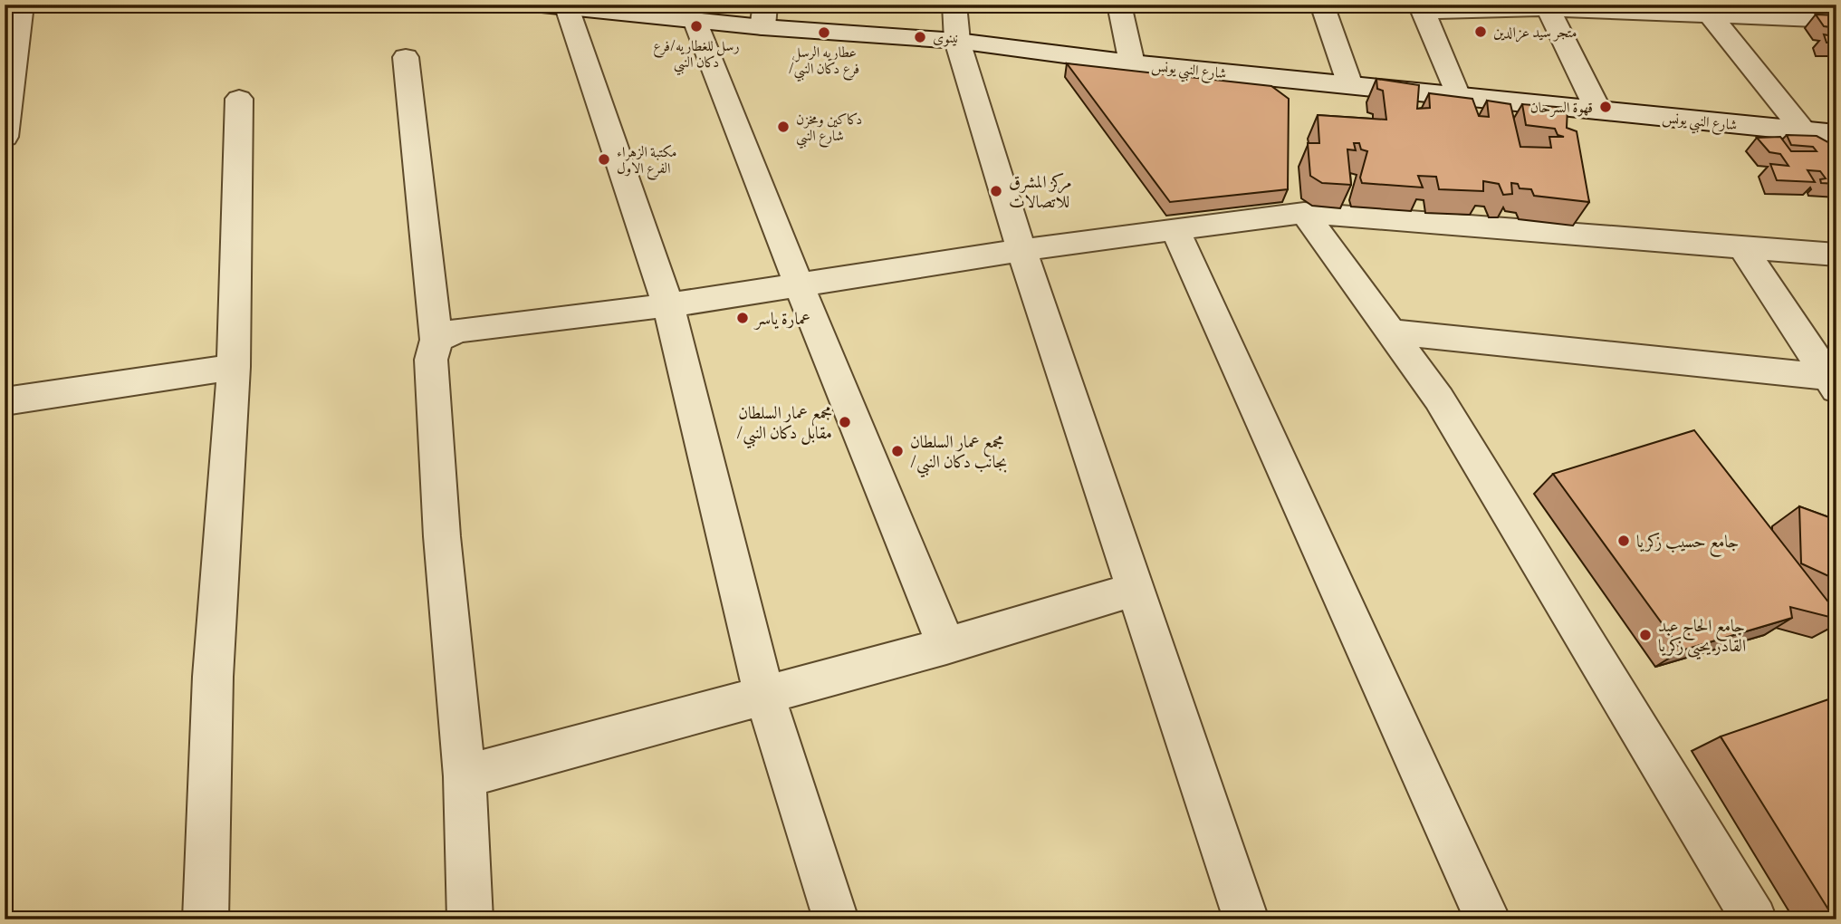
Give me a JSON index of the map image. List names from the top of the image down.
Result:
{
  "streets": {
    "street": ["شارع النبي يونس"]
  },
  "places": [
    "رسل للغطاريه/فرع دكان النبي",
    "متجر سيد عزالدين",
    "عطاريه الرسل /فرع دكان النبي",
    "نينوى",
    "قهوة السرحان",
    "دكاكين ومخزن شارع النبي",
    "مكتبة الزهراء الفرع الاول",
    "مركز المشرق للاتصالات",
    "عمارة ياسر",
    "مجمع عمار السلطان /مقابل دكان النبي",
    "مجمع عمار السلطان /بجانب دكان النبي",
    "جامع حسيب زكريا",
    "جامع الحاج عبد القادر يحيى زكريا"
  ]
}
